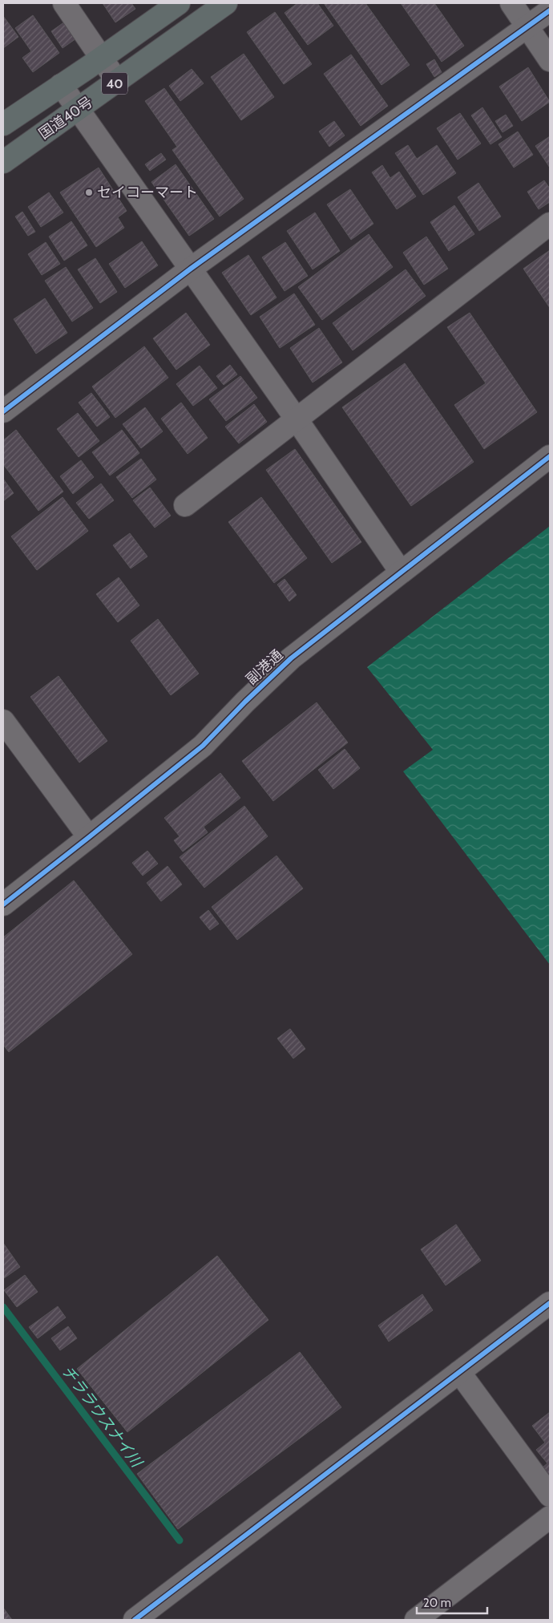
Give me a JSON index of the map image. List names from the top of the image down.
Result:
{
  "streets": {
    "highway": ["40", "国道40号"],
    "street": ["副港通"]
  },
  "water": ["チララウスナイ川"],
  "places": ["セイコーマート"],
  "scale_bar": "20 m"
}
